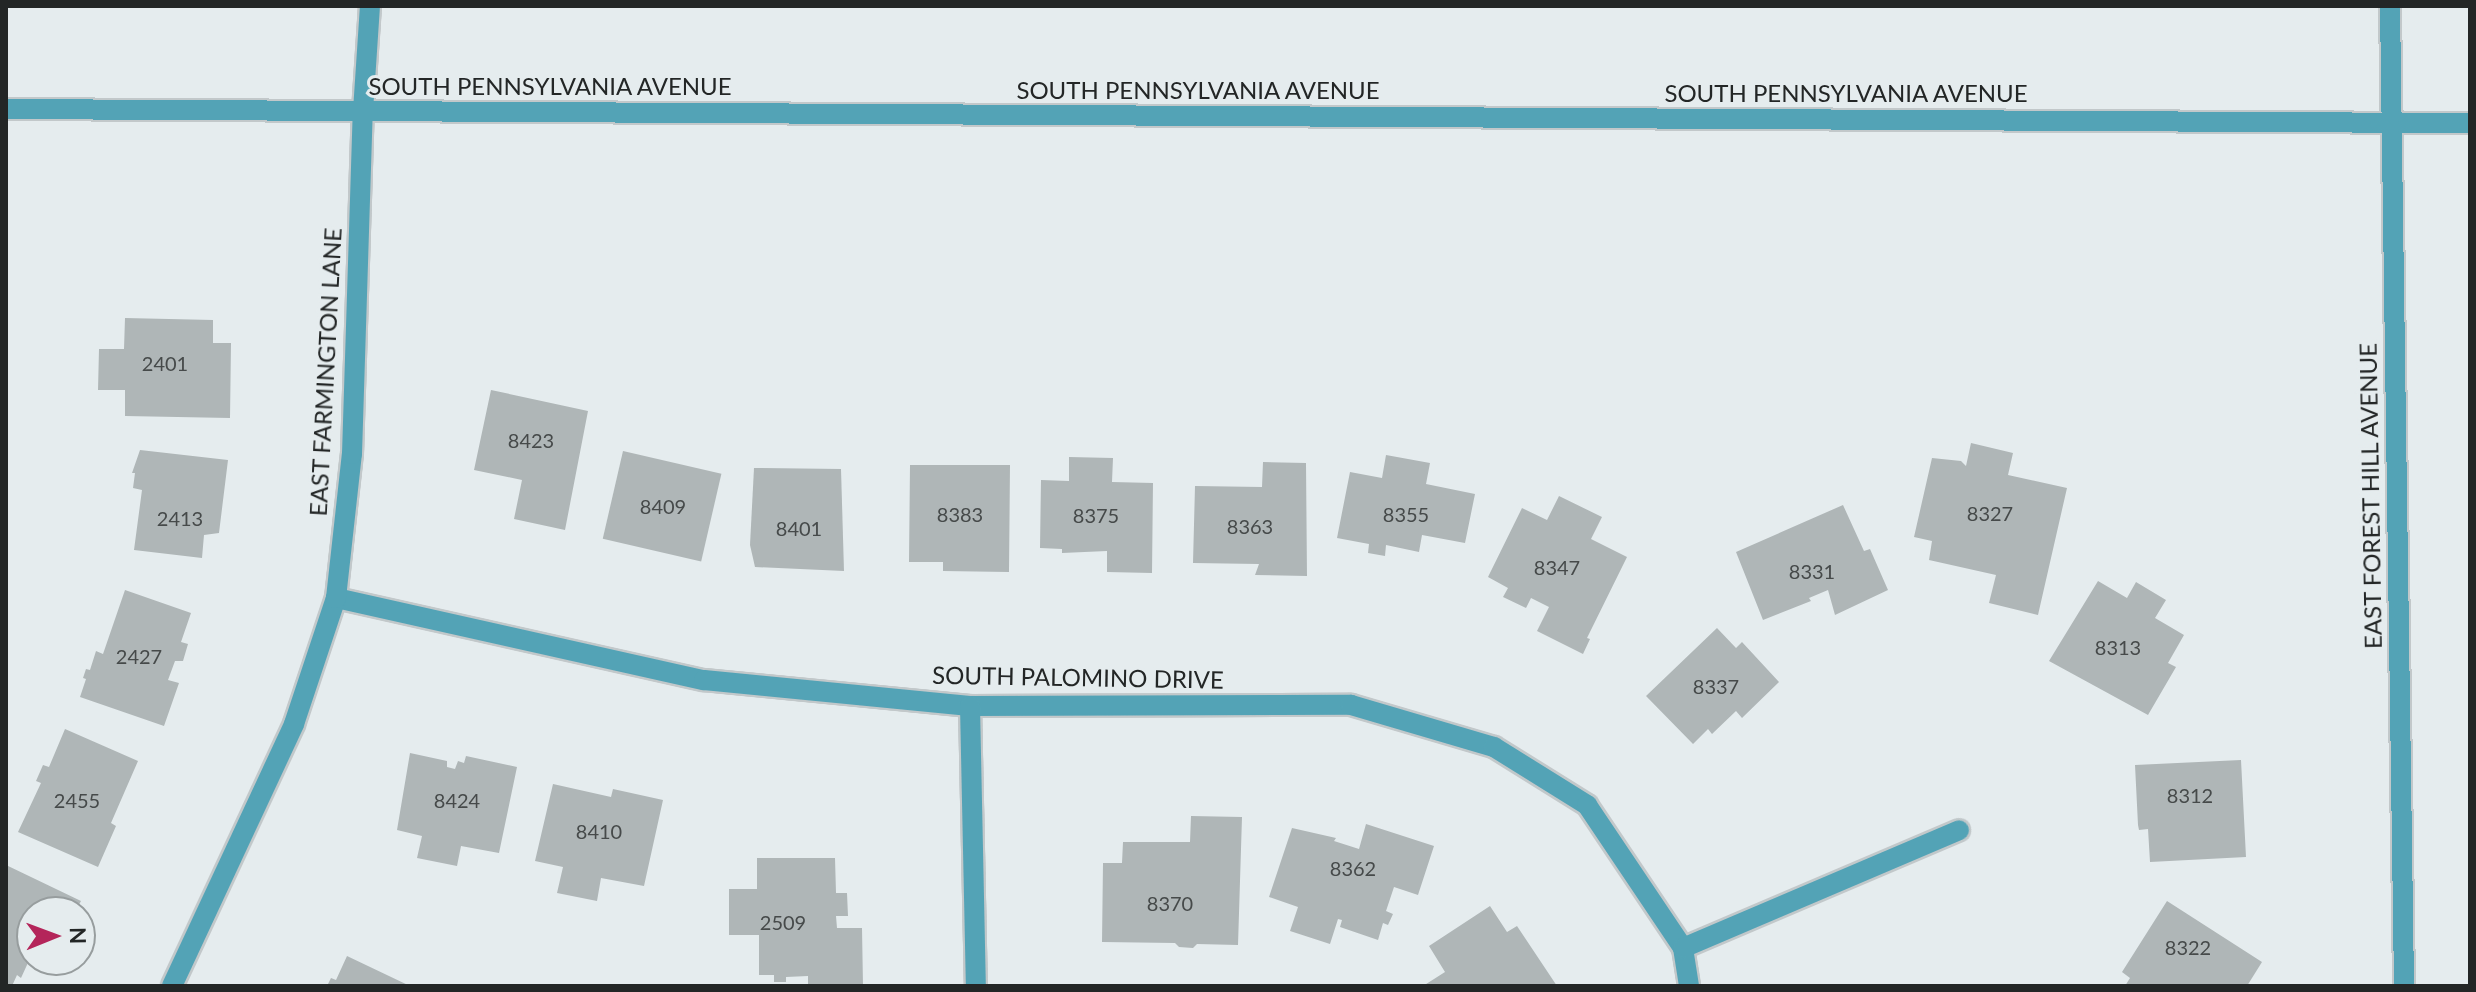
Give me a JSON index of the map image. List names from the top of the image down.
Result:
{
  "streets": {
    "street": [
      "SOUTH PENNSYLVANIA AVENUE",
      "EAST FARMINGTON LANE",
      "EAST FOREST HILL AVENUE",
      "SOUTH PALOMINO DRIVE"
    ]
  },
  "crossings": [
    ["SOUTH PENNSYLVANIA AVENUE", "EAST FARMINGTON LANE"],
    ["SOUTH PENNSYLVANIA AVENUE", "EAST FOREST HILL AVENUE"],
    ["EAST FARMINGTON LANE", "SOUTH PALOMINO DRIVE"]
  ],
  "house_numbers": [
    "2401",
    "8423",
    "8409",
    "8327",
    "8383",
    "8355",
    "8375",
    "2413",
    "8363",
    "8401",
    "8347",
    "8331",
    "8313",
    "2427",
    "8337",
    "8312",
    "2455",
    "8424",
    "8410",
    "8362",
    "8370",
    "2509",
    "8322"
  ],
  "north": "right"
}
